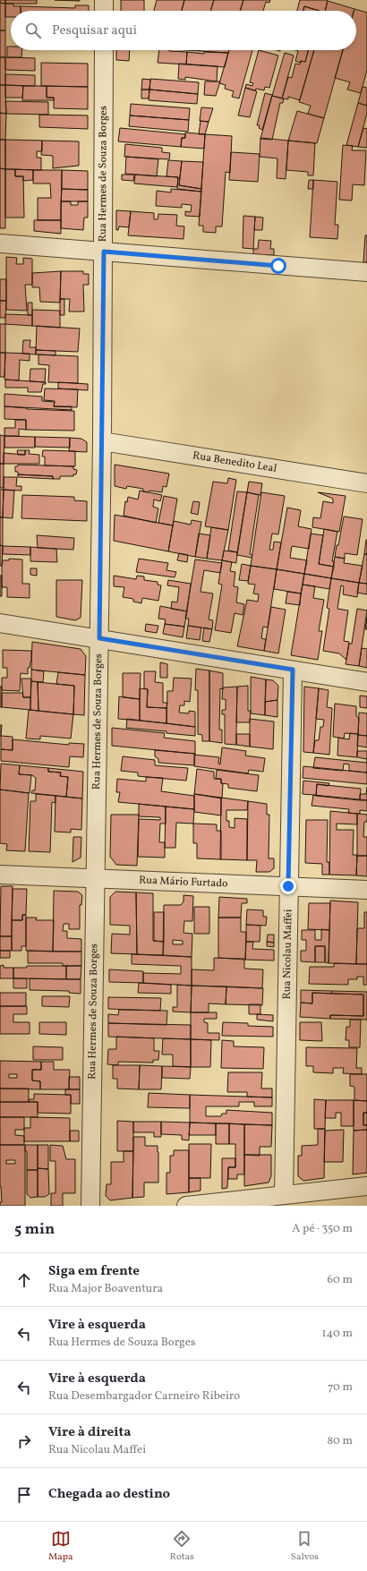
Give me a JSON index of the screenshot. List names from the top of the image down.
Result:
{
  "streets": {
    "street": [
      "Rua Hermes de Souza Borges",
      "Rua Benedito Leal",
      "Rua Mário Furtado",
      "Rua Nicolau Maffei"
    ]
  },
  "crossings": [
    ["Rua Hermes de Souza Borges", "Rua Benedito Leal"],
    ["Rua Hermes de Souza Borges", "Rua Mário Furtado"],
    ["Rua Mário Furtado", "Rua Nicolau Maffei"]
  ],
  "page": {
    "search": "Pesquisar aqui",
    "heading": ["5 min", "A pé · 350 m"],
    "list": [
      ["Siga em frente", "Rua Major Boaventura", "60 m"],
      ["Vire à esquerda", "Rua Hermes de Souza Borges", "140 m"],
      ["Vire à esquerda", "Rua Desembargador Carneiro Ribeiro", "70 m"],
      ["Vire à direita", "Rua Nicolau Maffei", "80 m"],
      "Chegada ao destino"
    ],
    "nav": ["Mapa", "Rotas", "Salvos"]
  }
}
